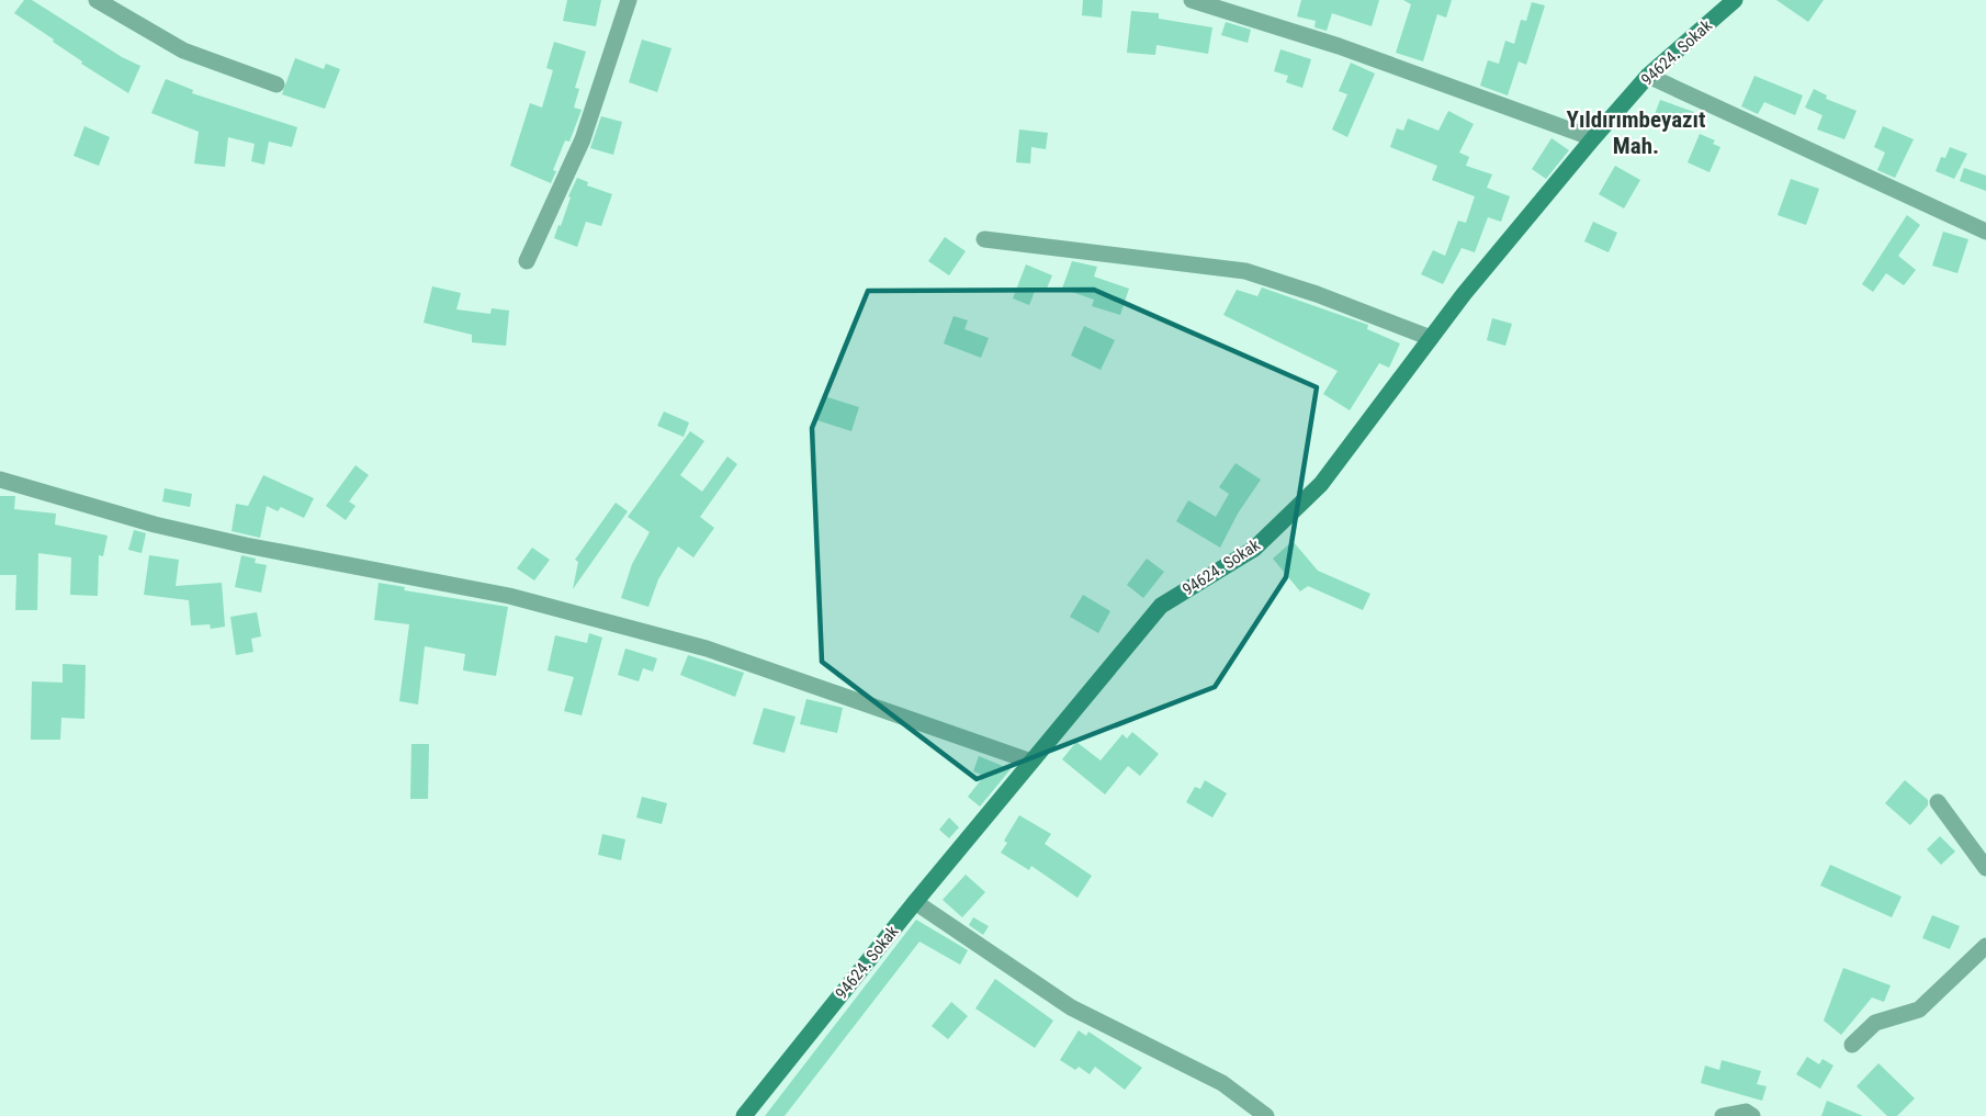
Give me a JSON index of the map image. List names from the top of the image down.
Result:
{
  "streets": {
    "street": ["94624. Sokak"]
  },
  "districts": ["Yıldırımbeyazıt Mah."]
}
